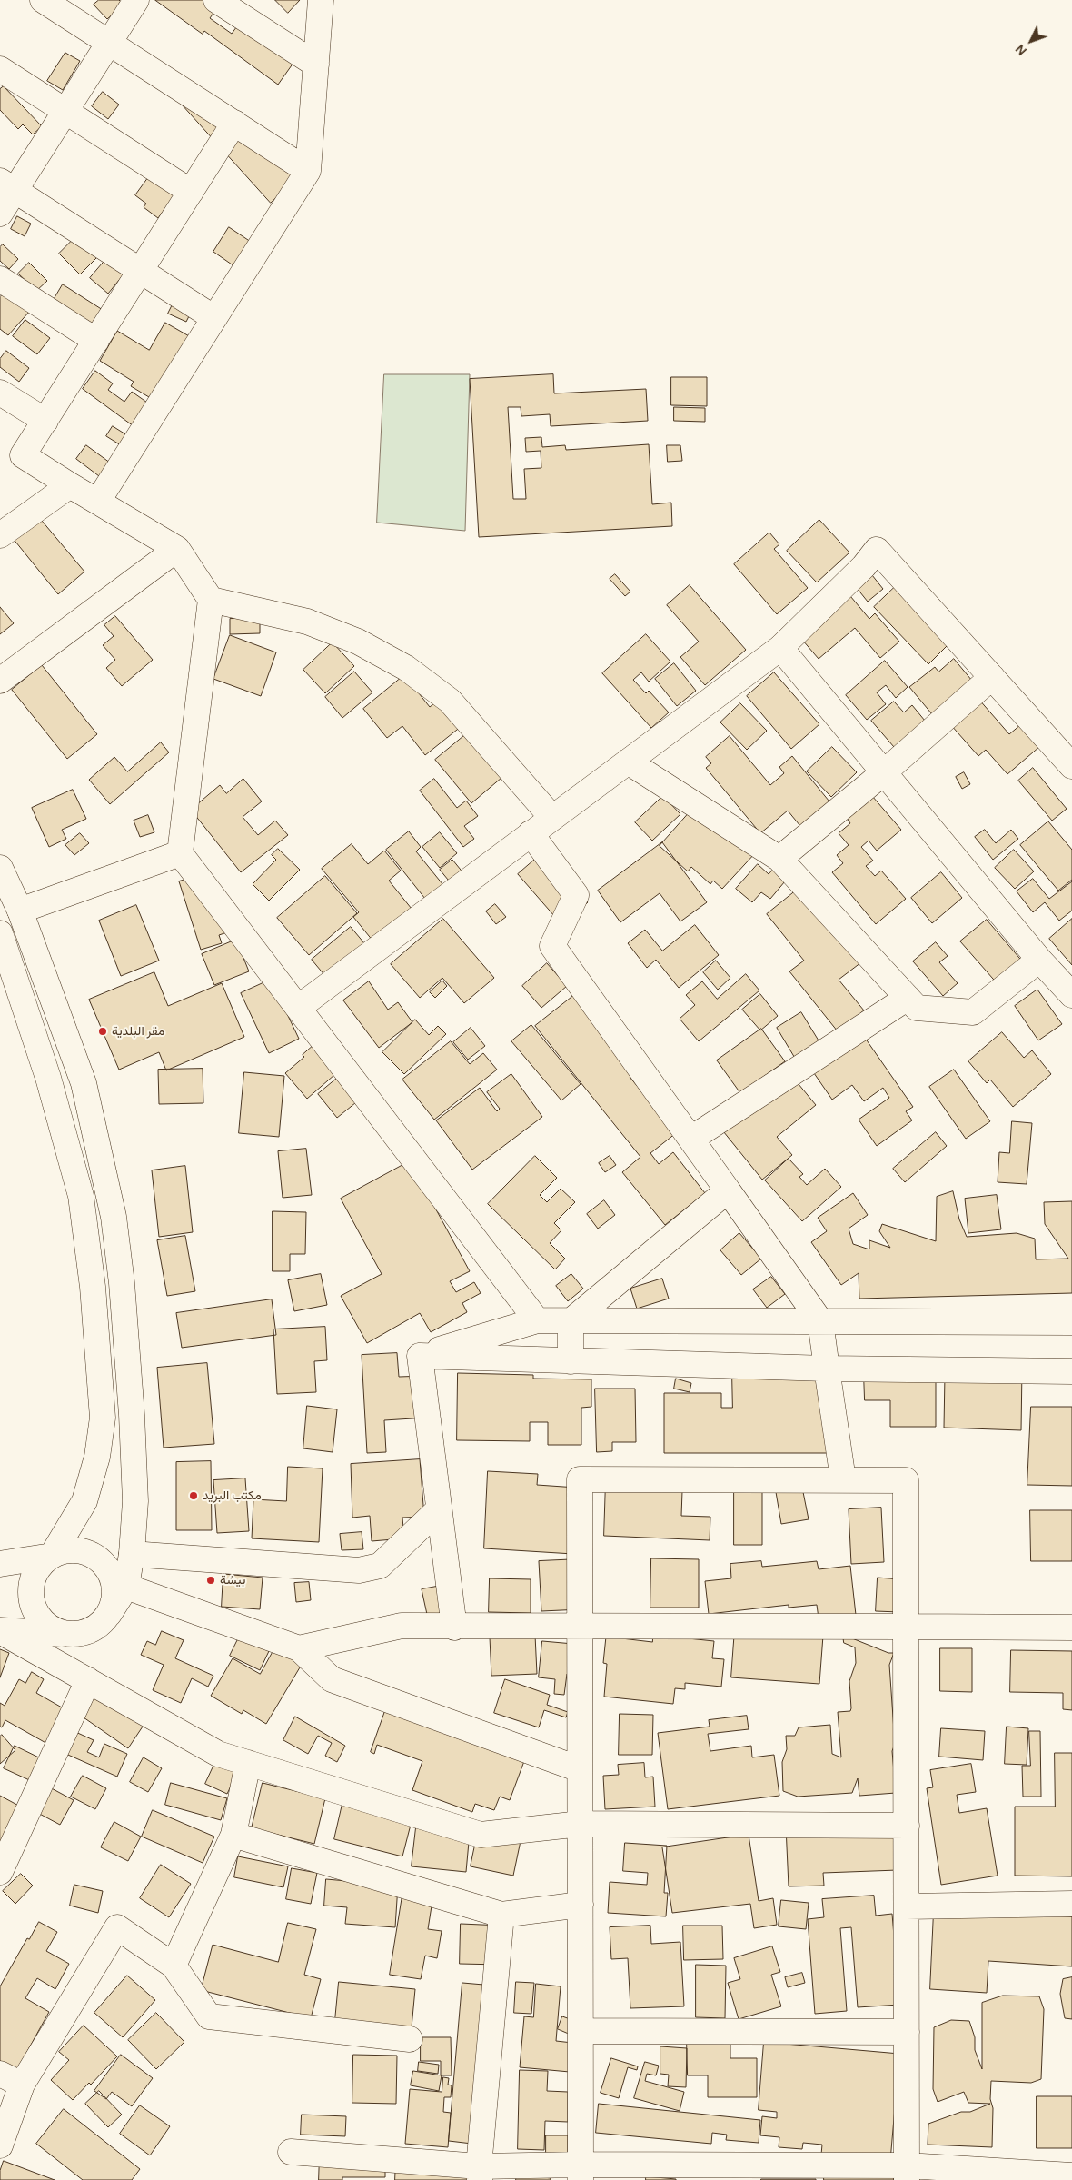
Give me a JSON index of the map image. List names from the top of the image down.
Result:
{
  "places": ["مقر البلدية", "مكتب البريد", "بيشة"],
  "north": "bottom left"
}
